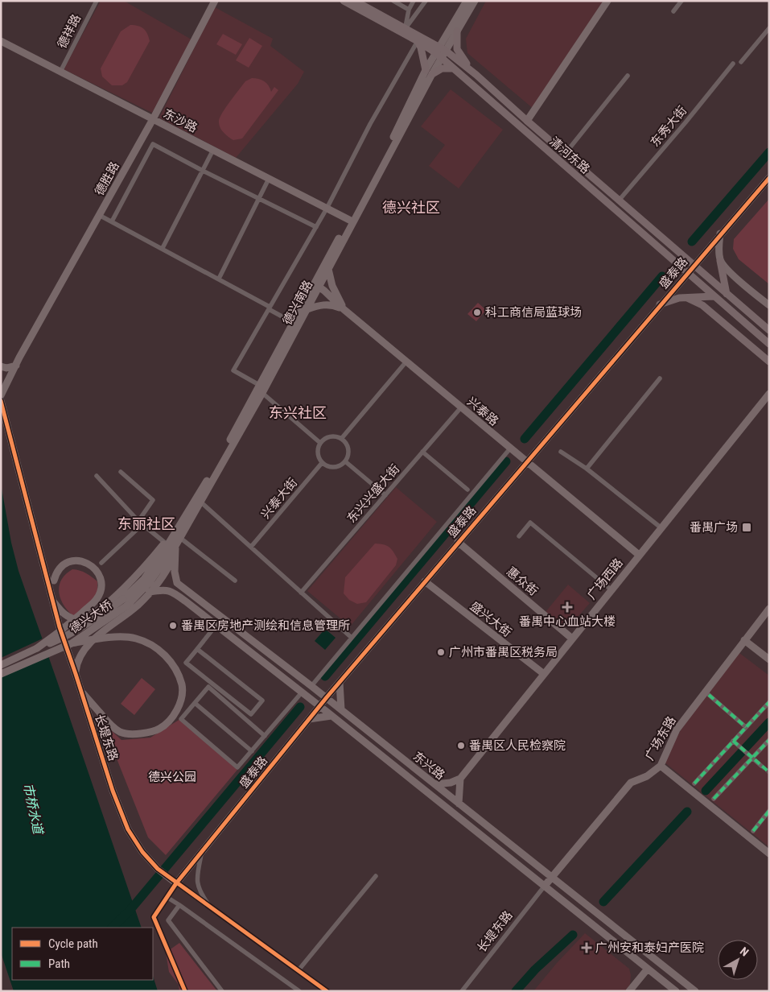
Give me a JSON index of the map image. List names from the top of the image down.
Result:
{
  "streets": {
    "main road": ["清河东路"],
    "street": [
      "德祥路",
      "东沙路",
      "东秀大街",
      "德胜路",
      "盛泰路",
      "德兴南路",
      "兴泰路",
      "东兴兴盛大街",
      "兴泰大街",
      "广场西路",
      "惠众街",
      "德兴大桥",
      "盛兴大街",
      "长堤东路",
      "广场东路",
      "东兴路"
    ]
  },
  "crossings": [
    ["德祥路", "东沙路"],
    ["东沙路", "德胜路"],
    ["东沙路", "德兴南路"],
    ["东秀大街", "清河东路"],
    ["清河东路", "盛泰路"],
    ["清河东路", "德兴南路"],
    ["盛泰路", "兴泰路"],
    ["盛泰路", "惠众街"],
    ["盛泰路", "盛兴大街"],
    ["盛泰路", "长堤东路"],
    ["盛泰路", "东兴路"],
    ["德兴南路", "兴泰路"],
    ["德兴南路", "德兴大桥"],
    ["德兴南路", "东兴路"],
    ["兴泰路", "东兴兴盛大街"],
    ["兴泰路", "广场西路"],
    ["广场西路", "惠众街"],
    ["广场西路", "盛兴大街"],
    ["长堤东路", "广场东路"],
    ["长堤东路", "东兴路"],
    ["广场东路", "东兴路"]
  ],
  "districts": ["德兴社区", "东兴社区", "东丽社区"],
  "water": ["市桥水道"],
  "parks": ["德兴公园"],
  "places": {
    "other": [
      "科工商信局蓝球场",
      "番禺区房地产测绘和信息管理所",
      "广州市番禺区税务局",
      "番禺区人民检察院"
    ],
    "transit": ["番禺广场"],
    "health": ["番禺中心血站大楼", "广州安和泰妇产医院"]
  },
  "legend": ["Cycle path", "Path"],
  "north": "top right"
}
